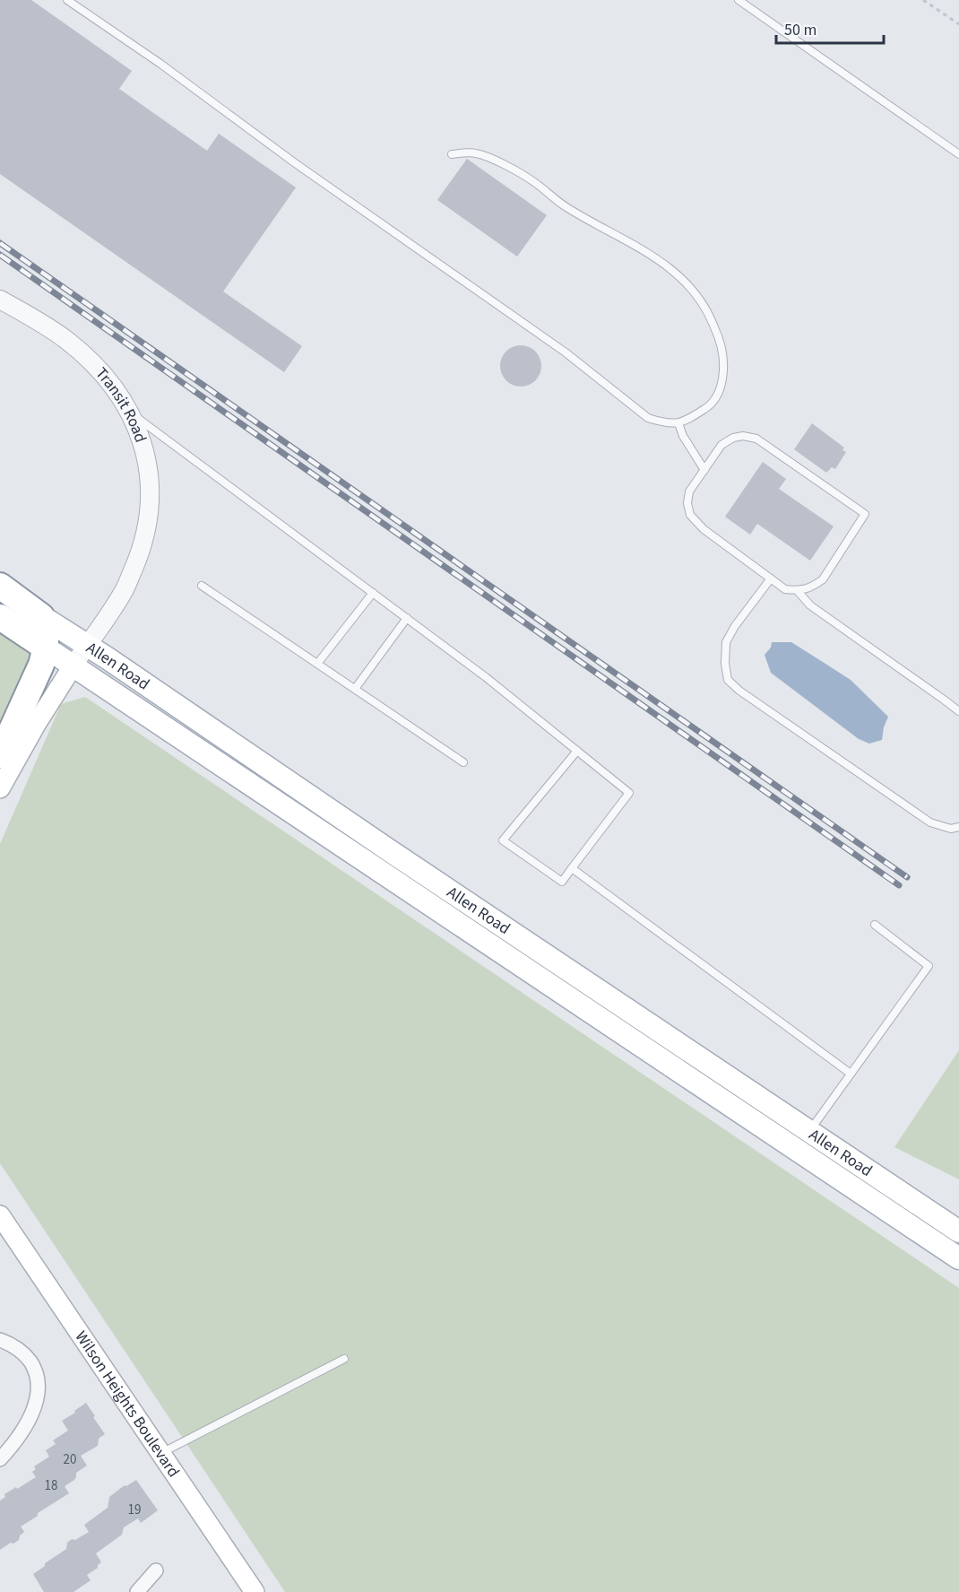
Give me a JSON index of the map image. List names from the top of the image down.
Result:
{
  "streets": {
    "highway": ["Allen Road"],
    "main road": ["Wilson Heights Boulevard"],
    "street": ["Transit Road"]
  },
  "crossings": [
    ["Transit Road", "Allen Road"]
  ],
  "house_numbers": ["20", "18", "19"],
  "scale_bar": "50 m"
}
